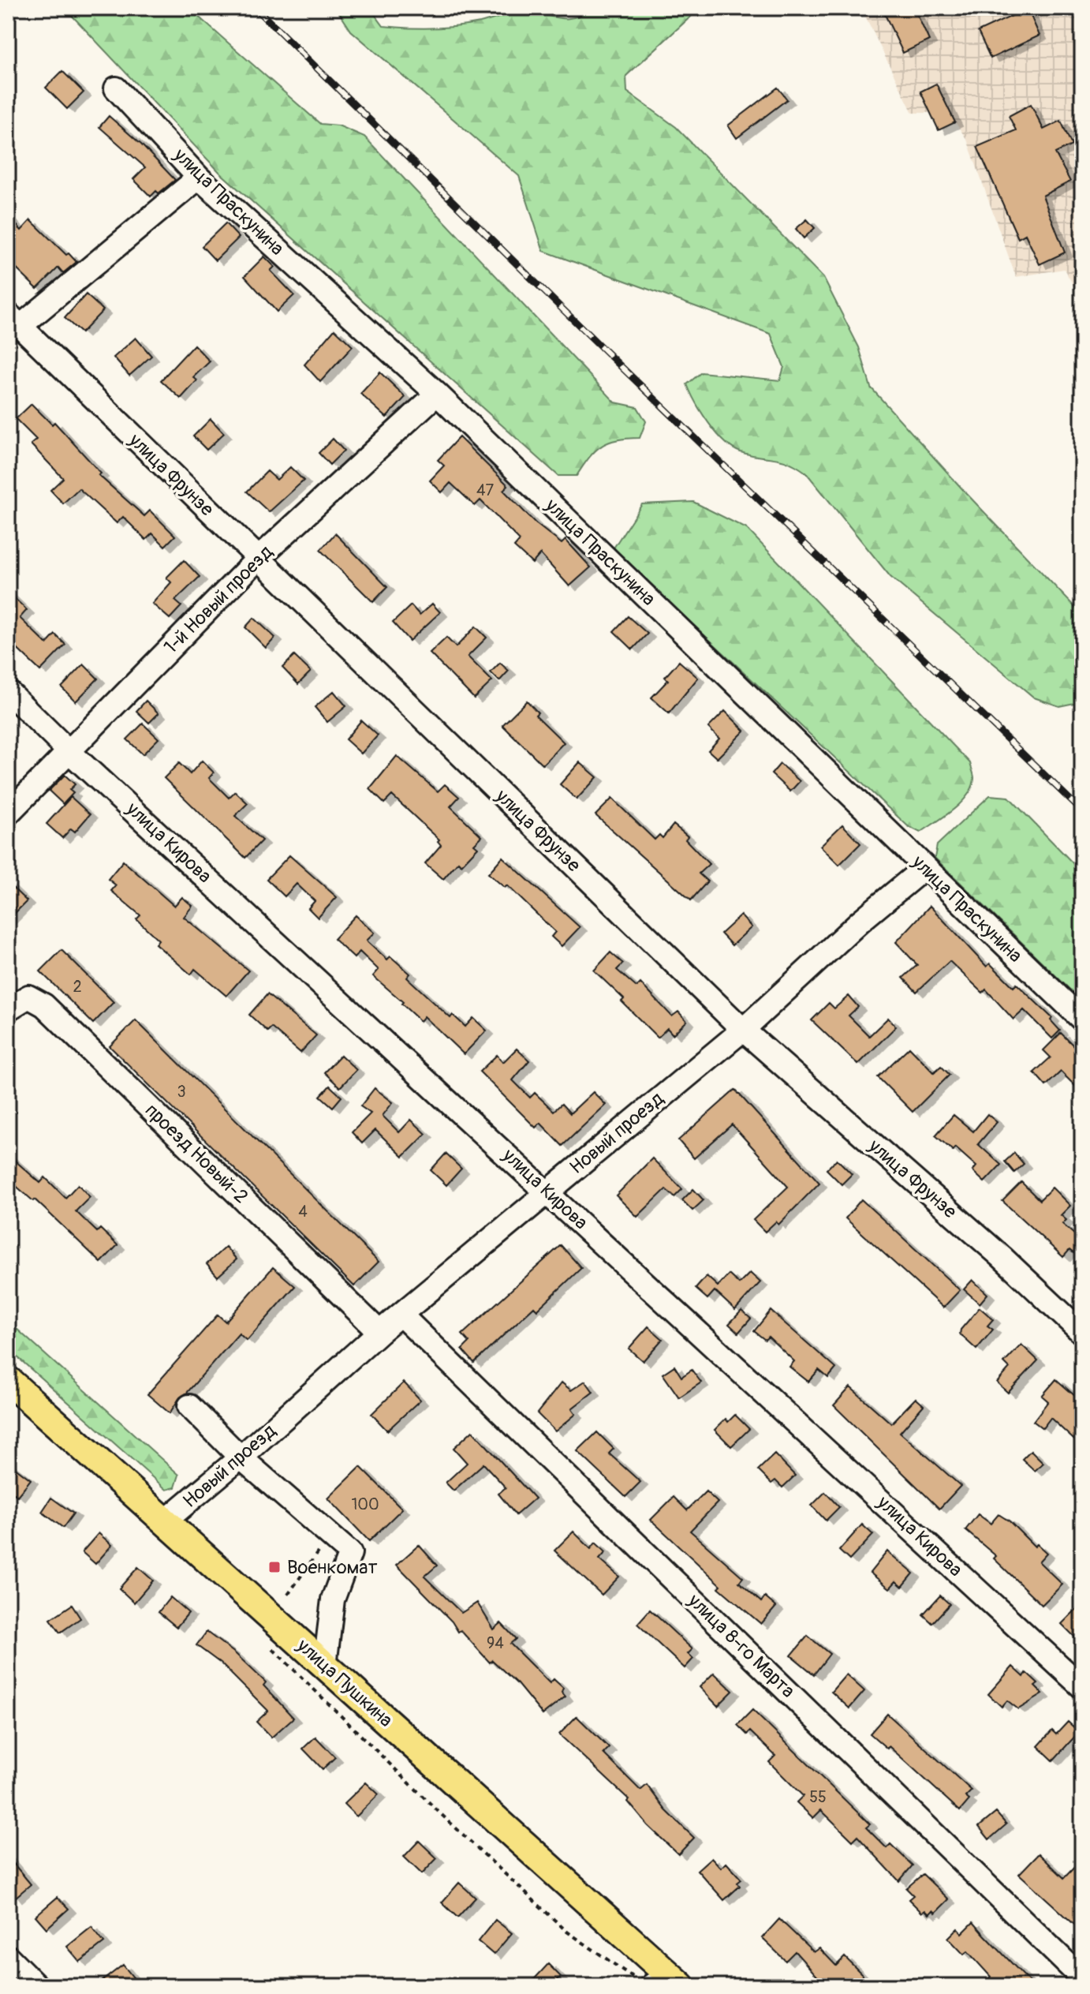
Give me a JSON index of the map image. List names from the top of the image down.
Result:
{
  "streets": {
    "main road": ["улица Пушкина"],
    "street": [
      "улица Праскунина",
      "улица Фрунзе",
      "1-й Новый проезд",
      "улица Кирова",
      "Новый проезд",
      "проезд Новый-2",
      "улица 8-го Марта"
    ]
  },
  "crossings": [
    ["улица Праскунина", "1-й Новый проезд"],
    ["улица Праскунина", "Новый проезд"],
    ["улица Фрунзе", "1-й Новый проезд"],
    ["улица Фрунзе", "Новый проезд"],
    ["1-й Новый проезд", "улица Кирова"],
    ["улица Кирова", "Новый проезд"],
    ["Новый проезд", "проезд Новый-2"],
    ["Новый проезд", "улица 8-го Марта"],
    ["Новый проезд", "улица Пушкина"]
  ],
  "places": {
    "transit": ["Военкомат"]
  },
  "house_numbers": [
    "47",
    "2",
    "3",
    "4",
    "100",
    "94",
    "55"
  ]
}
